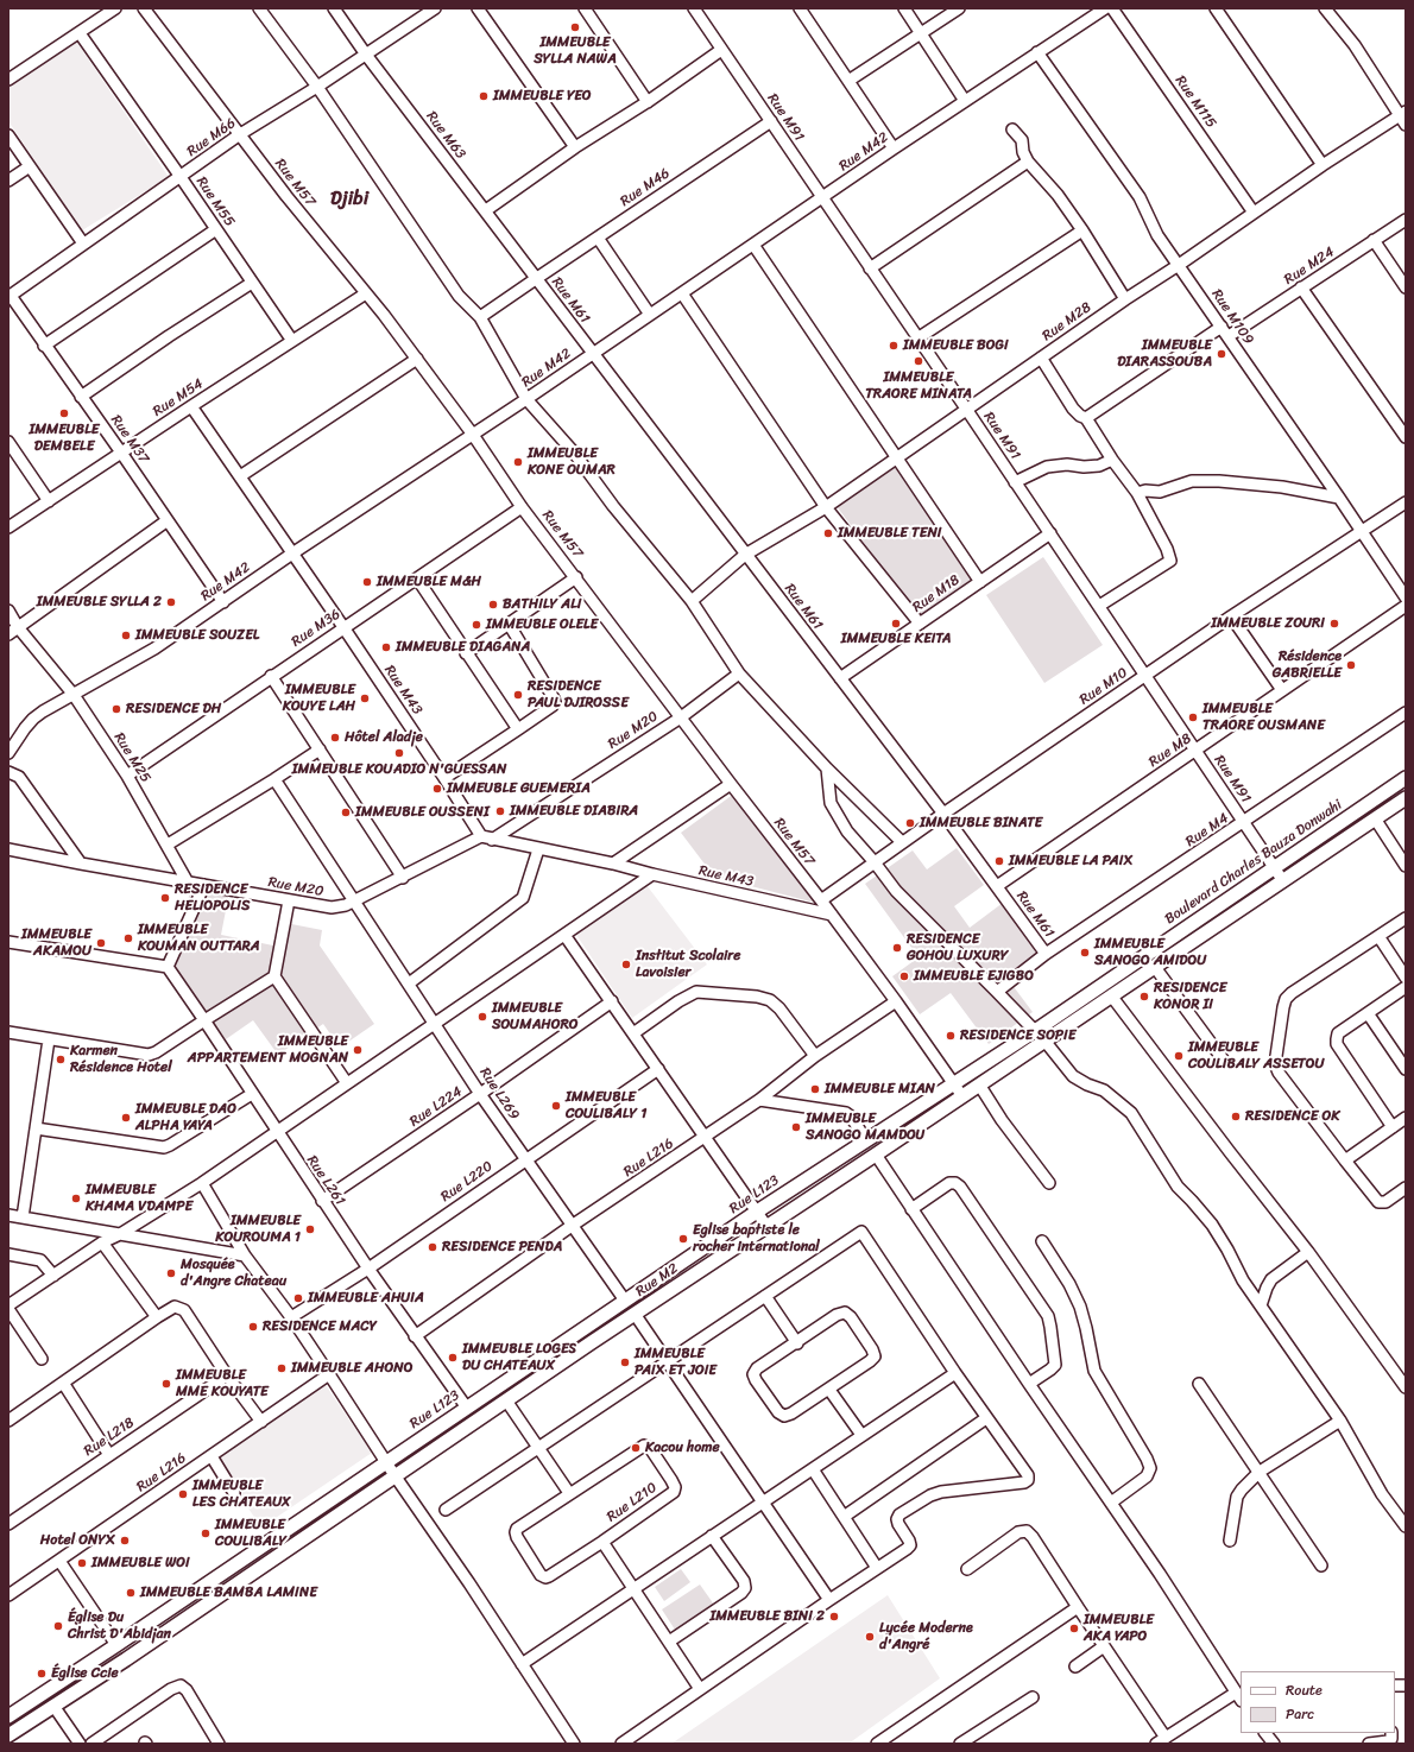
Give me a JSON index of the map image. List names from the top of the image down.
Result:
{
  "streets": {
    "main road": ["Boulevard Charles Bauza Donwahi", "Rue L123", "Rue M2"],
    "street": [
      "Rue M115",
      "Rue M91",
      "Rue M63",
      "Rue M66",
      "Rue M42",
      "Rue M57",
      "Rue M46",
      "Rue M55",
      "Rue M24",
      "Rue M61",
      "Rue M109",
      "Rue M28",
      "Rue M54",
      "Rue M37",
      "Rue M18",
      "Rue M36",
      "Rue M10",
      "Rue M43",
      "Rue M20",
      "Rue M8",
      "Rue M25",
      "Rue M4",
      "Rue L269",
      "Rue L224",
      "Rue L216",
      "Rue L261",
      "Rue L220",
      "Rue L218",
      "Rue L210"
    ]
  },
  "crossings": [
    ["Rue M115", "Rue M28"],
    ["Rue M91", "Rue M42"],
    ["Rue M91", "Rue M46"],
    ["Rue M91", "Rue M28"],
    ["Rue M91", "Rue M18"],
    ["Rue M91", "Rue M10"],
    ["Rue M91", "Rue M8"],
    ["Rue M91", "Rue M4"],
    ["Rue M91", "Boulevard Charles Bauza Donwahi"],
    ["Rue M63", "Rue M66"],
    ["Rue M63", "Rue M46"],
    ["Rue M63", "Rue M61"],
    ["Rue M66", "Rue M57"],
    ["Rue M66", "Rue M55"],
    ["Rue M66", "Rue M37"],
    ["Rue M42", "Rue M57"],
    ["Rue M42", "Rue M61"],
    ["Rue M42", "Rue M109"],
    ["Rue M42", "Rue M37"],
    ["Rue M42", "Rue M43"],
    ["Rue M42", "Rue M25"],
    ["Rue M57", "Rue M54"],
    ["Rue M57", "Rue M36"],
    ["Rue M57", "Rue M10"],
    ["Rue M57", "Rue M43"],
    ["Rue M57", "Rue M20"],
    ["Rue M57", "Boulevard Charles Bauza Donwahi"],
    ["Rue M57", "Rue L216"],
    ["Rue M57", "Rue L123"],
    ["Rue M57", "Rue M2"],
    ["Rue M46", "Rue M61"],
    ["Rue M55", "Rue M54"],
    ["Rue M24", "Rue M109"],
    ["Rue M61", "Rue M28"],
    ["Rue M61", "Rue M18"],
    ["Rue M61", "Rue M10"],
    ["Rue M61", "Rue M8"],
    ["Rue M61", "Rue M4"],
    ["Rue M109", "Rue M28"],
    ["Rue M109", "Rue M10"],
    ["Rue M54", "Rue M37"],
    ["Rue M54", "Rue M43"],
    ["Rue M36", "Rue M43"],
    ["Rue M36", "Rue M25"],
    ["Rue M43", "Rue M20"],
    ["Rue M20", "Rue M25"],
    ["Rue M20", "Rue L269"],
    ["Boulevard Charles Bauza Donwahi", "Rue L123"],
    ["Rue L269", "Rue L224"],
    ["Rue L269", "Rue L216"],
    ["Rue L269", "Rue L220"],
    ["Rue L269", "Rue L123"],
    ["Rue L224", "Rue L261"],
    ["Rue L216", "Rue L261"],
    ["Rue L261", "Rue L220"],
    ["Rue L261", "Rue L123"]
  ],
  "districts": ["Djibi"],
  "places": [
    "IMMEUBLE SYLLA NAWA",
    "IMMEUBLE YEO",
    "IMMEUBLE BOGI",
    "IMMEUBLE DIARASSOUBA",
    "IMMEUBLE TRAORE MINATA",
    "IMMEUBLE DEMBELE",
    "IMMEUBLE KONE OUMAR",
    "IMMEUBLE TENI",
    "IMMEUBLE M&H",
    "IMMEUBLE SYLLA 2",
    "BATHILY ALI",
    "IMMEUBLE KEITA",
    "IMMEUBLE ZOURI",
    "IMMEUBLE OLELE",
    "IMMEUBLE SOUZEL",
    "IMMEUBLE DIAGANA",
    "Résidence GABRIELLE",
    "RESIDENCE PAUL DJIROSSE",
    "IMMEUBLE KOUYE LAH",
    "RESIDENCE DH",
    "IMMEUBLE TRAORE OUSMANE",
    "Hôtel Aladje",
    "IMMEUBLE KOUADIO N'GUESSAN",
    "IMMEUBLE GUEMERIA",
    "IMMEUBLE DIABIRA",
    "IMMEUBLE OUSSENI",
    "IMMEUBLE BINATE",
    "IMMEUBLE LA PAIX",
    "RESIDENCE HELIOPOLIS",
    "IMMEUBLE KOUMAN OUTTARA",
    "IMMEUBLE AKAMOU",
    "RESIDENCE GOHOU LUXURY",
    "IMMEUBLE SANOGO AMIDOU",
    "Institut Scolaire Lavoisier",
    "IMMEUBLE EJIGBO",
    "RESIDENCE KONOR II",
    "IMMEUBLE SOUMAHORO",
    "RESIDENCE SOPIE",
    "IMMEUBLE APPARTEMENT MOGNAN",
    "IMMEUBLE COULIBALY ASSETOU",
    "Karmen Résidence Hotel",
    "IMMEUBLE MIAN",
    "IMMEUBLE COULIBALY 1",
    "RESIDENCE OK",
    "IMMEUBLE DAO ALPHA YAYA",
    "IMMEUBLE SANOGO MAMDOU",
    "IMMEUBLE KHAMA VDAMPE",
    "IMMEUBLE KOUROUMA 1",
    "Eglise baptiste le rocher international",
    "RESIDENCE PENDA",
    "Mosquée d'Angre Chateau",
    "IMMEUBLE AHUIA",
    "RESIDENCE MACY",
    "IMMEUBLE LOGES DU CHATEAUX",
    "IMMEUBLE PAIX ET JOIE",
    "IMMEUBLE AHONO",
    "IMMEUBLE MME KOUYATE",
    "Kacou home",
    "IMMEUBLE LES CHATEAUX",
    "IMMEUBLE COULIBALY",
    "Hotel ONYX",
    "IMMEUBLE WOI",
    "IMMEUBLE BAMBA LAMINE",
    "IMMEUBLE BINI 2",
    "Église Du Christ D'Abidjan",
    "IMMEUBLE AKA YAPO",
    "Lycée Moderne d'Angré",
    "Église Ccie"
  ],
  "legend": ["Route", "Parc"]
}
